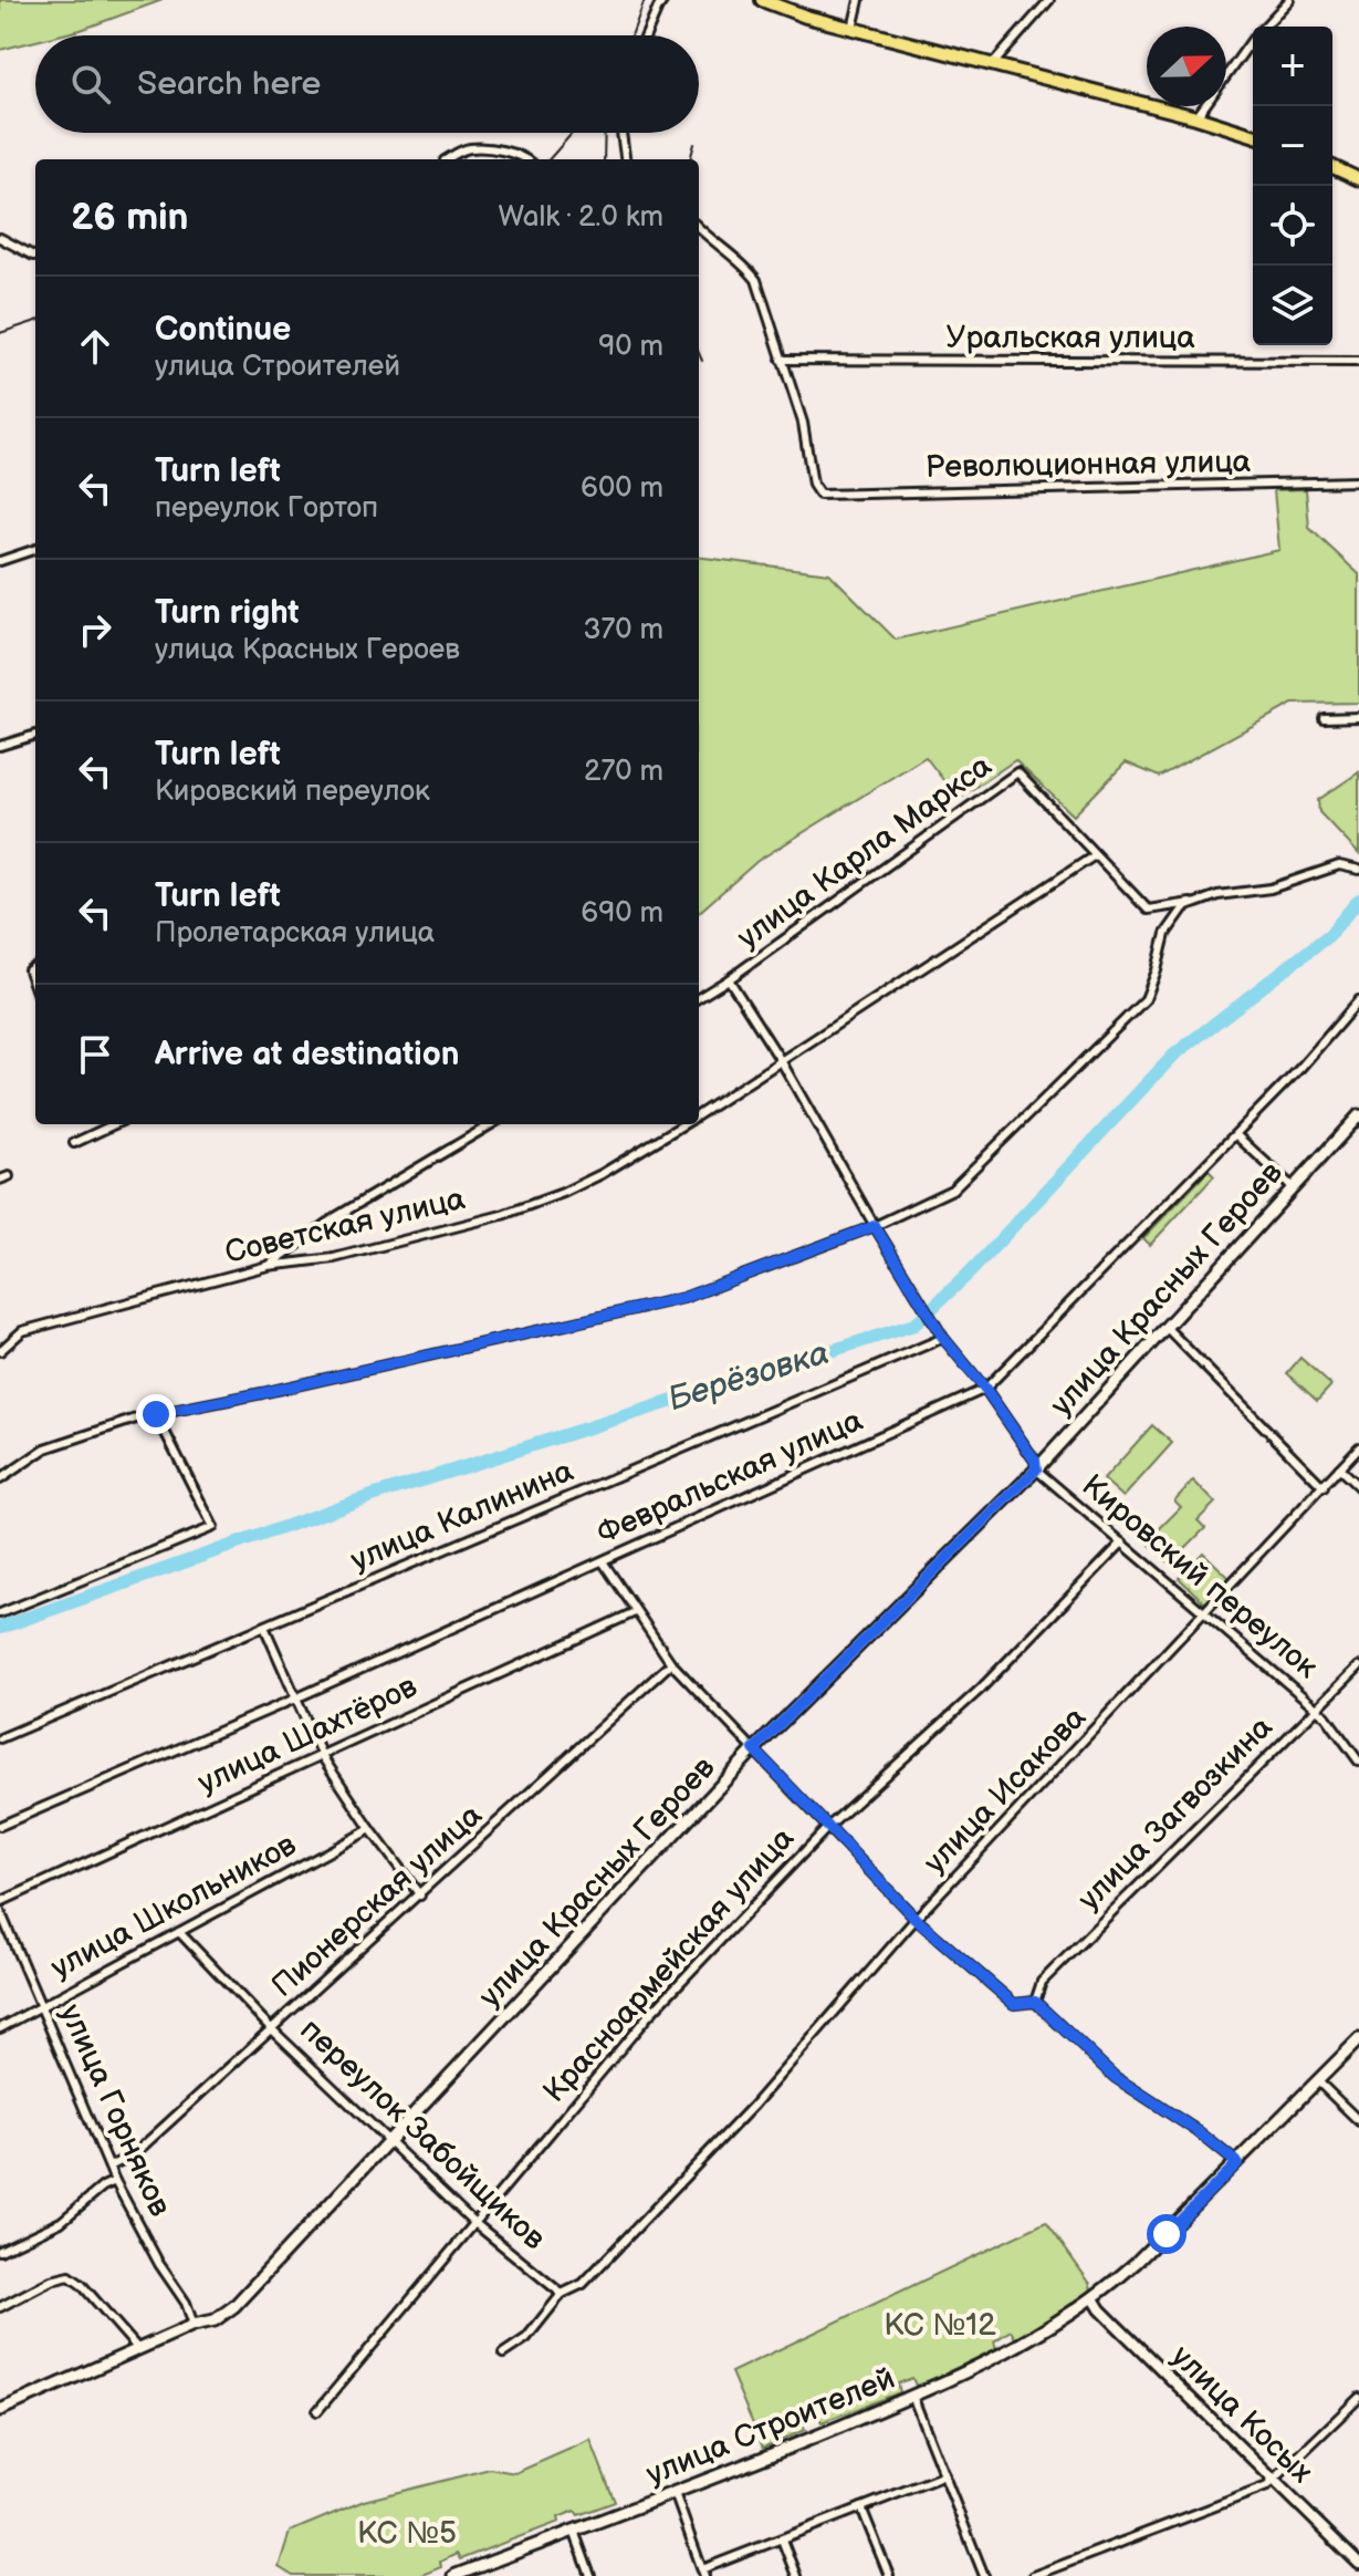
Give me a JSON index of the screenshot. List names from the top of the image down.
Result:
{
  "streets": {
    "main road": ["улица Красных Героев", "улица Строителей"],
    "street": [
      "Уральская улица",
      "Революционная улица",
      "улица Карла Маркса",
      "Советская улица",
      "Февральская улица",
      "улица Калинина",
      "Кировский переулок",
      "улица Шахтёров",
      "улица Исакова",
      "улица Загвозкина",
      "Пионерская улица",
      "улица Школьников",
      "Красноармейская улица",
      "улица Горняков",
      "переулок Забойщиков",
      "улица Косых"
    ]
  },
  "crossings": [
    ["Уральская улица", "Революционная улица"],
    ["улица Карла Маркса", "Советская улица"],
    ["улица Карла Маркса", "Кировский переулок"],
    ["Советская улица", "Кировский переулок"],
    ["улица Красных Героев", "Кировский переулок"],
    ["улица Красных Героев", "улица Горняков"],
    ["улица Красных Героев", "переулок Забойщиков"],
    ["Февральская улица", "Кировский переулок"],
    ["улица Калинина", "Кировский переулок"],
    ["Кировский переулок", "улица Исакова"],
    ["Кировский переулок", "улица Загвозкина"],
    ["Кировский переулок", "Красноармейская улица"],
    ["улица Исакова", "переулок Забойщиков"],
    ["Пионерская улица", "улица Горняков"],
    ["Пионерская улица", "переулок Забойщиков"],
    ["улица Школьников", "улица Горняков"],
    ["улица Школьников", "переулок Забойщиков"],
    ["Красноармейская улица", "переулок Забойщиков"],
    ["улица Косых", "улица Строителей"]
  ],
  "water": ["Берёзовка"],
  "parks": ["КС №12", "КС №5"],
  "north": "right",
  "page": {
    "map_buttons": ["+", "−"],
    "search": "Search here",
    "heading": ["26 min", "Walk · 2.0 km"],
    "list": [
      ["Continue", "улица Строителей", "90 m"],
      ["Turn left", "переулок Гортоп", "600 m"],
      ["Turn right", "улица Красных Героев", "370 m"],
      ["Turn left", "Кировский переулок", "270 m"],
      ["Turn left", "Пролетарская улица", "690 m"],
      "Arrive at destination"
    ]
  }
}
